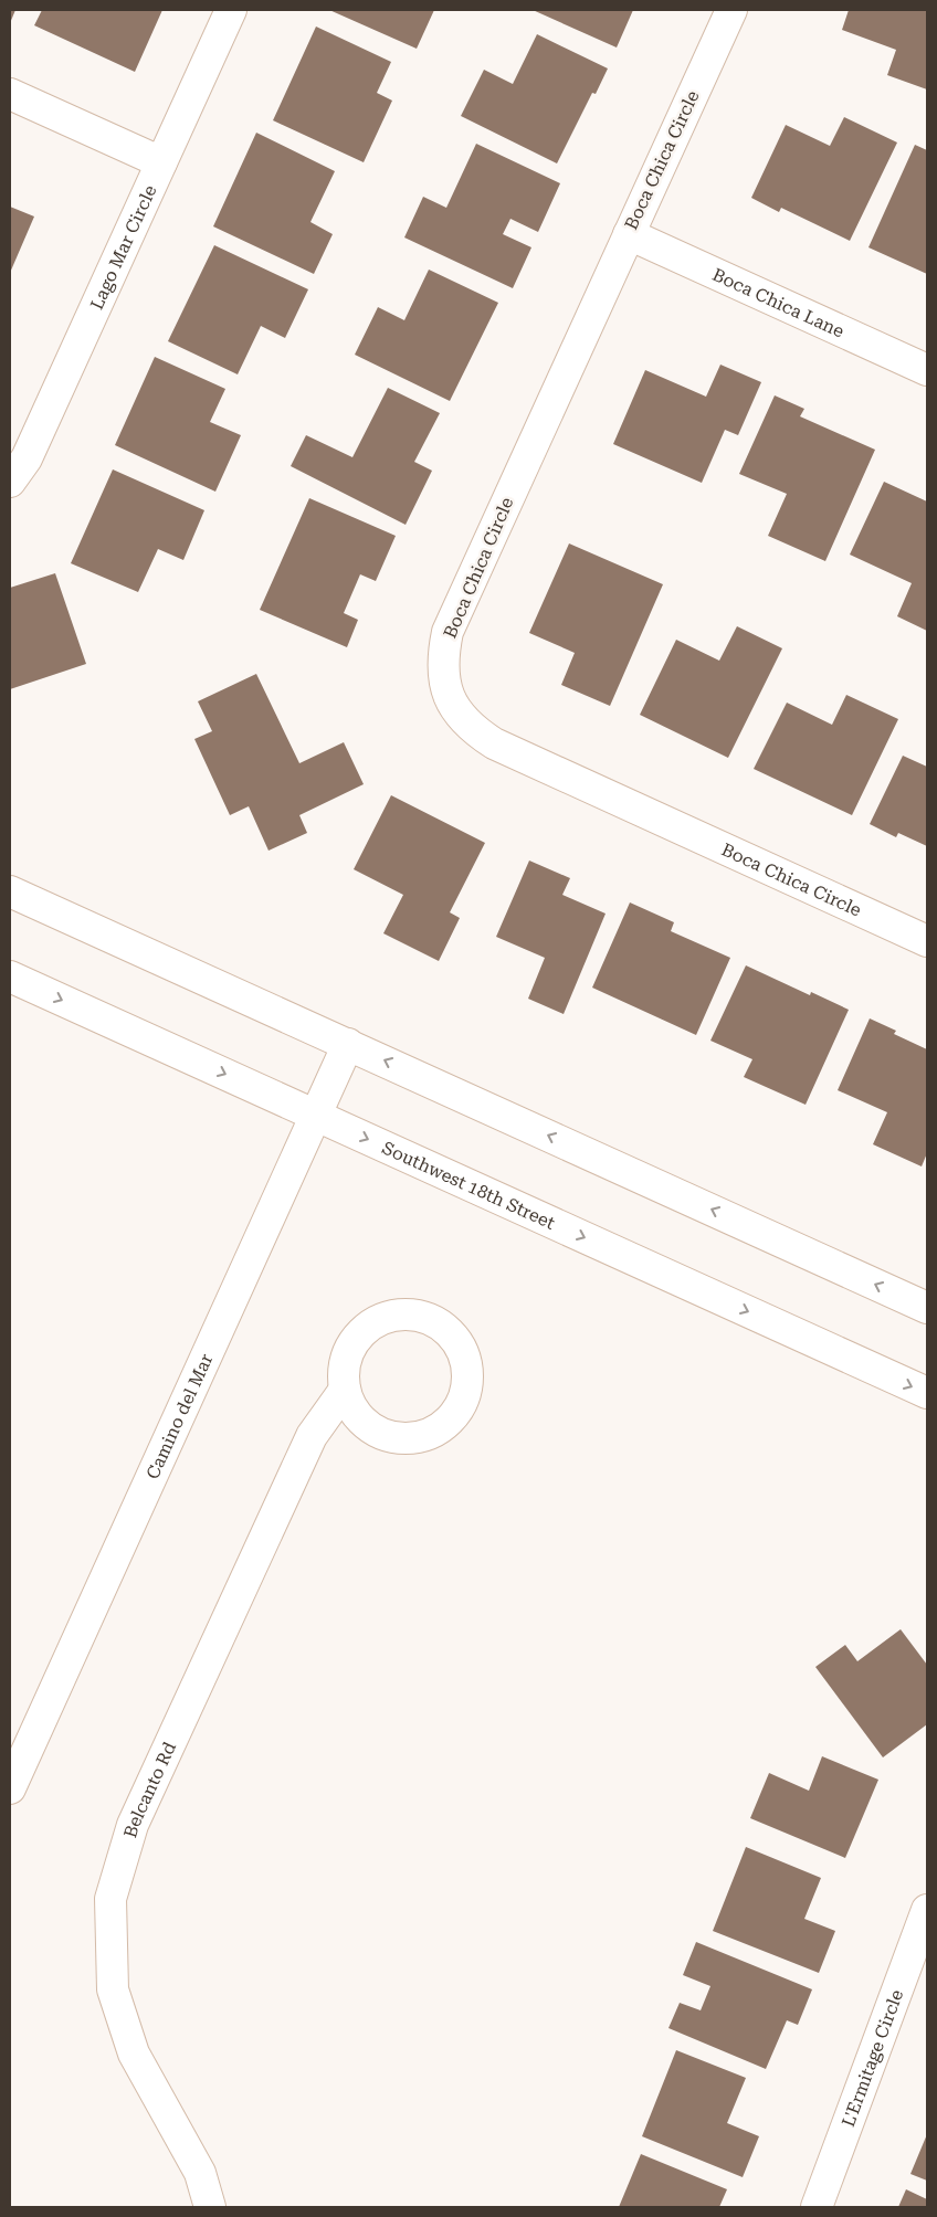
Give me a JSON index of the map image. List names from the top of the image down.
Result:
{
  "streets": {
    "street": [
      "Boca Chica Circle",
      "Lago Mar Circle",
      "Boca Chica Lane",
      "Southwest 18th Street",
      "Camino del Mar",
      "Belcanto Rd",
      "L'Ermitage Circle"
    ]
  },
  "crossings": [
    ["Boca Chica Circle", "Boca Chica Lane"],
    ["Southwest 18th Street", "Camino del Mar"]
  ]
}
